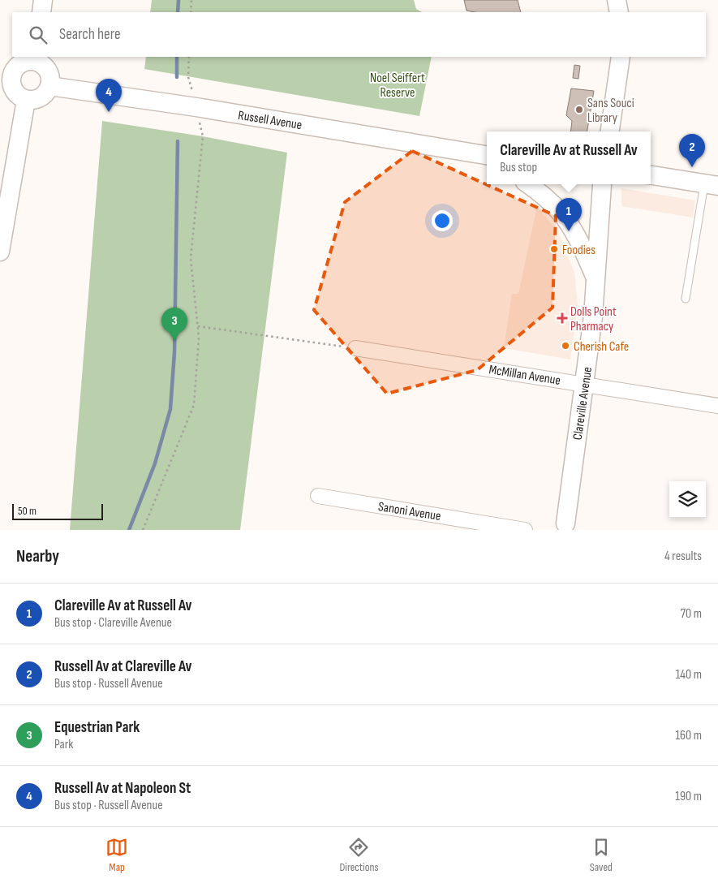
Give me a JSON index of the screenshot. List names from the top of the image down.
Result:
{
  "streets": {
    "street": [
      "Russell Avenue",
      "McMillan Avenue",
      "Clareville Avenue",
      "Sanoni Avenue"
    ]
  },
  "crossings": [
    ["McMillan Avenue", "Clareville Avenue"]
  ],
  "parks": ["Noel Seiffert Reserve"],
  "places": {
    "other": ["Sans Souci Library", "Foodies", "Cherish Cafe"],
    "health": ["Dolls Point Pharmacy"]
  },
  "scale_bar": "50 m",
  "page": {
    "search": "Search here",
    "pins": [
      "4",
      "2",
      "1",
      "3"
    ],
    "popup": ["Clareville Av at Russell Av", "Bus stop"],
    "scale": "50 m",
    "heading": ["Nearby", "4 results"],
    "list": [
      {
        "mark": "1",
        "name": "Clareville Av at Russell Av",
        "note": "Bus stop · Clareville Avenue",
        "value": "70 m"
      },
      {
        "mark": "2",
        "name": "Russell Av at Clareville Av",
        "note": "Bus stop · Russell Avenue",
        "value": "140 m"
      },
      {
        "mark": "3",
        "name": "Equestrian Park",
        "note": "Park",
        "value": "160 m"
      },
      {
        "mark": "4",
        "name": "Russell Av at Napoleon St",
        "note": "Bus stop · Russell Avenue",
        "value": "190 m"
      }
    ],
    "nav": ["Map", "Directions", "Saved"]
  }
}
